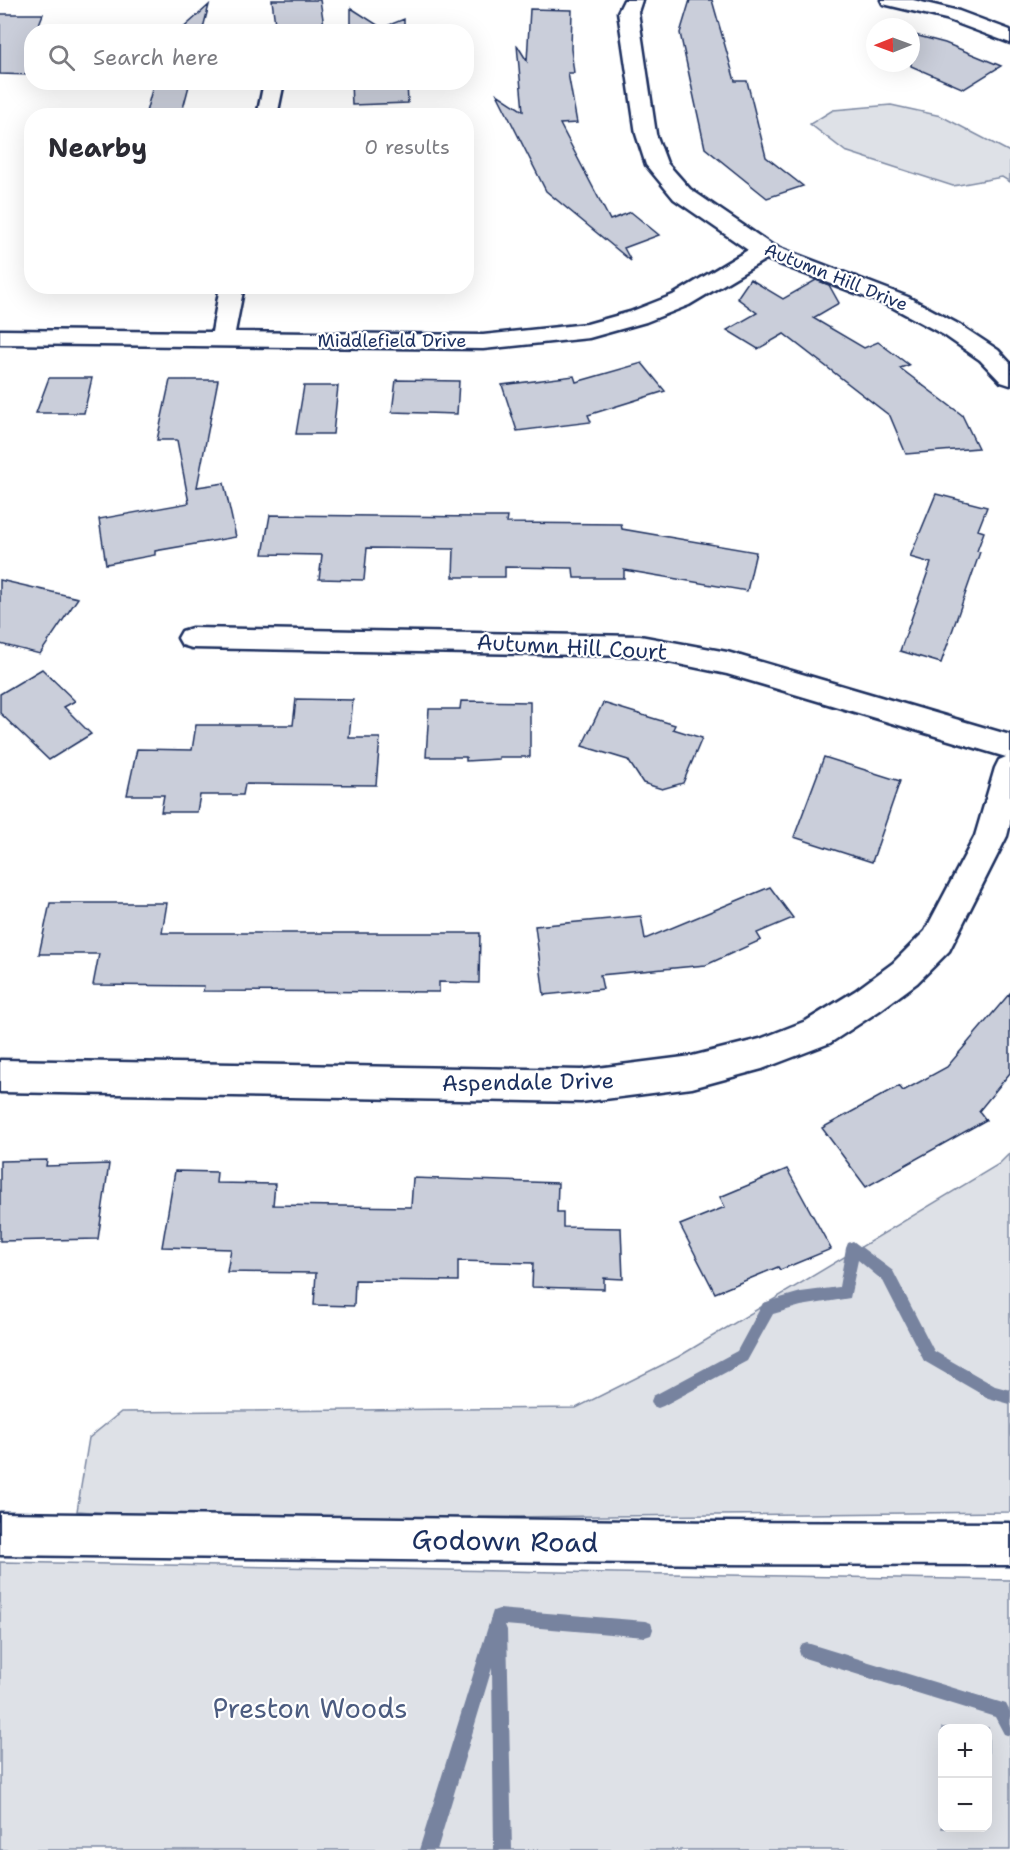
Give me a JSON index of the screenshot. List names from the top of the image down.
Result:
{
  "streets": {
    "street": [
      "Autumn Hill Drive",
      "Middlefield Drive",
      "Autumn Hill Court",
      "Aspendale Drive",
      "Godown Road"
    ]
  },
  "crossings": [
    ["Autumn Hill Drive", "Middlefield Drive"]
  ],
  "parks": ["Preston Woods"],
  "north": "left",
  "page": {
    "search": "Search here",
    "heading": ["Nearby", "0 results"],
    "map_buttons": ["+", "−"]
  }
}
